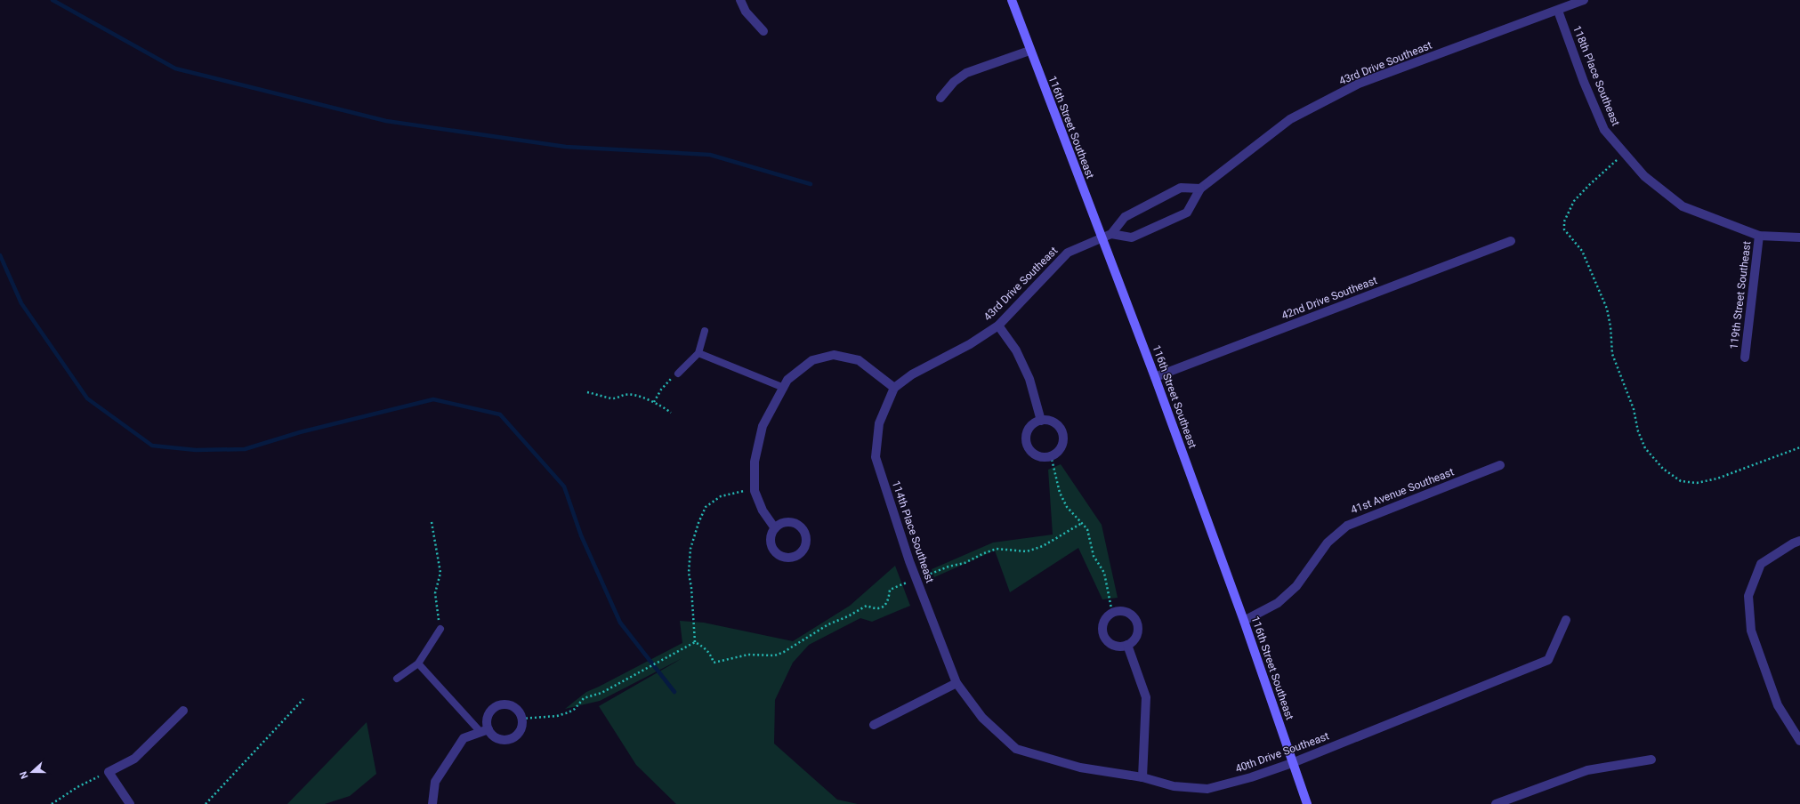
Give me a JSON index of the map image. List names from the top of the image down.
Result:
{
  "streets": {
    "street": [
      "43rd Drive Southeast",
      "118th Place Southeast",
      "116th Street Southeast",
      "119th Street Southeast",
      "42nd Drive Southeast",
      "41st Avenue Southeast",
      "114th Place Southeast",
      "40th Drive Southeast"
    ]
  },
  "crossings": [
    ["43rd Drive Southeast", "118th Place Southeast"],
    ["43rd Drive Southeast", "116th Street Southeast"],
    ["43rd Drive Southeast", "114th Place Southeast"],
    ["118th Place Southeast", "119th Street Southeast"],
    ["116th Street Southeast", "42nd Drive Southeast"],
    ["116th Street Southeast", "41st Avenue Southeast"],
    ["116th Street Southeast", "40th Drive Southeast"],
    ["114th Place Southeast", "40th Drive Southeast"]
  ],
  "north": "left"
}
